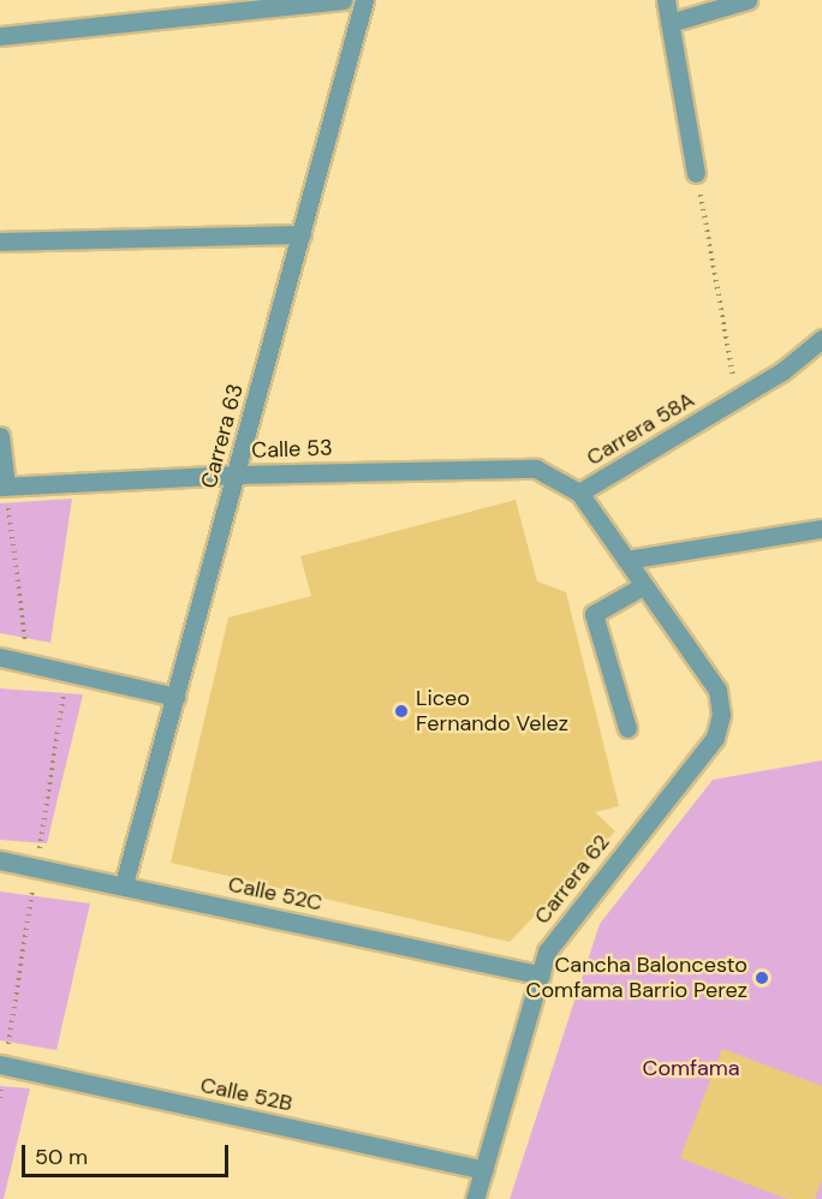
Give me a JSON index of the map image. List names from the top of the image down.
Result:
{
  "streets": {
    "street": [
      "Carrera 58A",
      "Carrera 63",
      "Calle 53",
      "Carrera 62",
      "Calle 52C",
      "Calle 52B"
    ]
  },
  "crossings": [
    ["Carrera 58A", "Calle 53"],
    ["Carrera 58A", "Carrera 62"],
    ["Carrera 63", "Calle 53"],
    ["Carrera 63", "Calle 52C"],
    ["Carrera 62", "Calle 52C"],
    ["Carrera 62", "Calle 52B"]
  ],
  "parks": ["Comfama"],
  "places": ["Liceo Fernando Velez", "Cancha Baloncesto Comfama Barrio Perez"],
  "scale_bar": "50 m"
}
